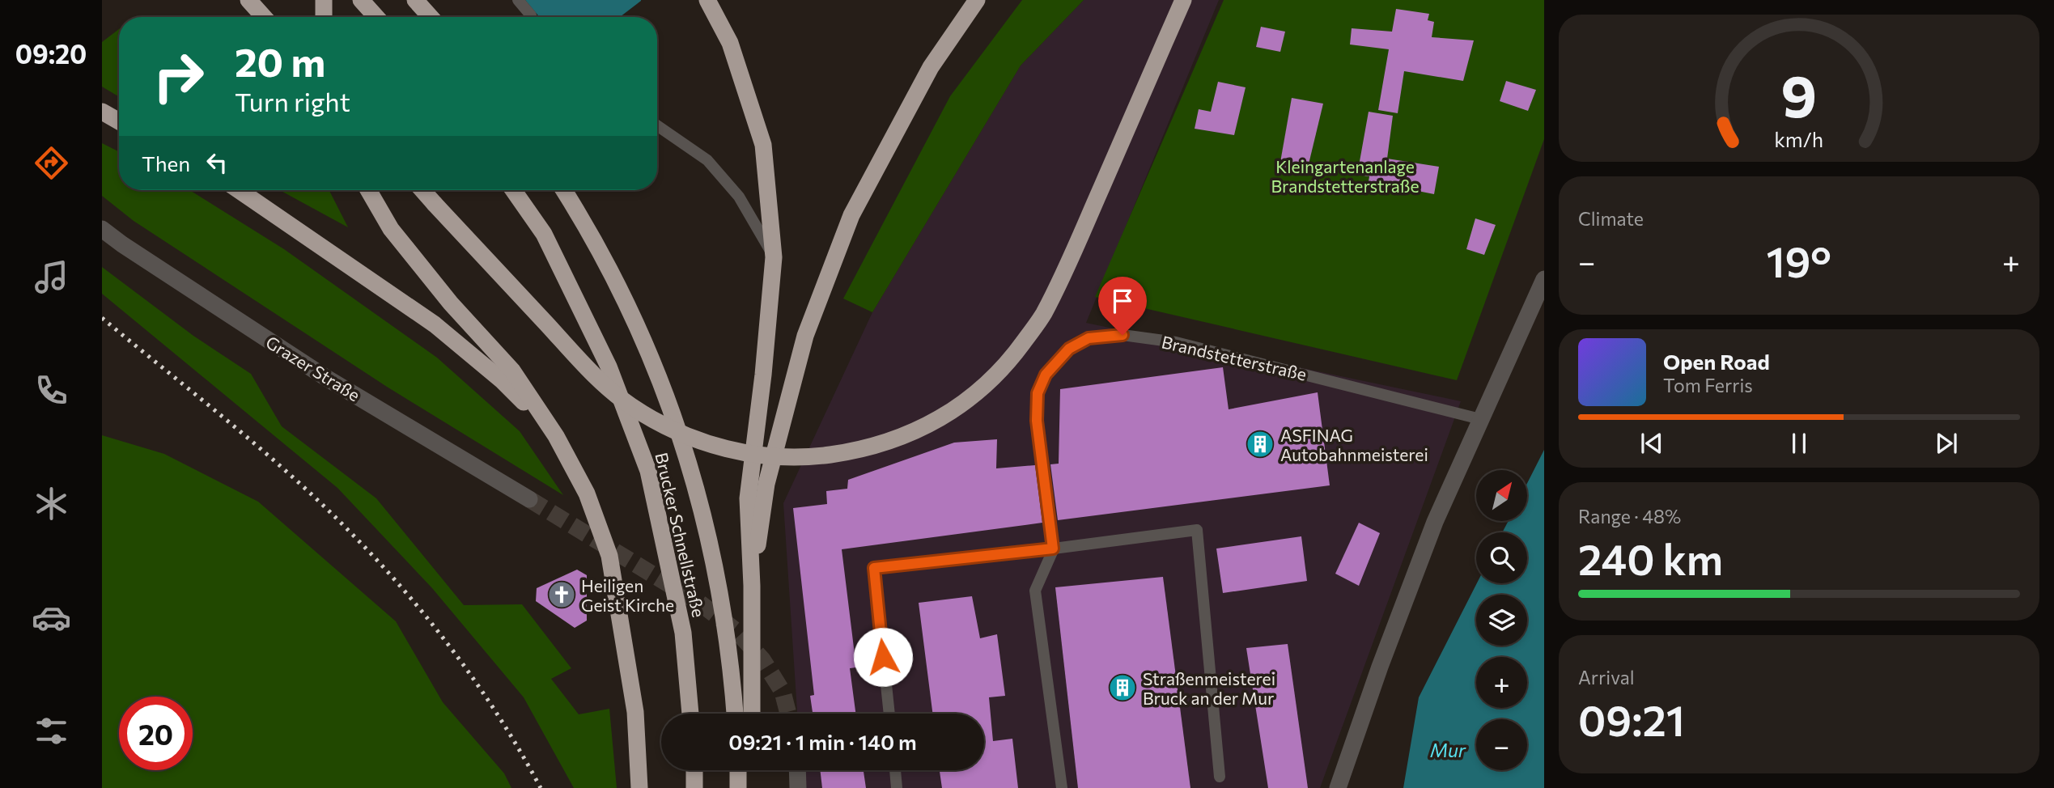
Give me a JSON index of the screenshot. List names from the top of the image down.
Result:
{
  "streets": {
    "highway": ["Brucker Schnellstraße"],
    "street": ["Grazer Straße"],
    "lane": ["Brandstetterstraße"]
  },
  "water": ["Mur"],
  "parks": ["Kleingartenanlage Brandstetterstraße"],
  "places": {
    "building": ["ASFINAG Autobahnmeisterei", "Straßenmeisterei Bruck an der Mur"],
    "church": ["Heiligen Geist Kirche"]
  },
  "north": "top right",
  "page": {
    "tabs": "09:20",
    "turn": ["20 m", "Turn right"],
    "then": "Then",
    "tile": [
      "Climate",
      ["Range · 48%", "240 km"],
      ["Arrival", "09:21"]
    ],
    "heat": ["−", "19°", "+"],
    "song": ["Open Road", "Tom Ferris"],
    "map_buttons": ["+", "−"],
    "limit": "20",
    "trip": "09:21 · 1 min · 140 m",
    "gauge": ["9", "km/h"]
  }
}
